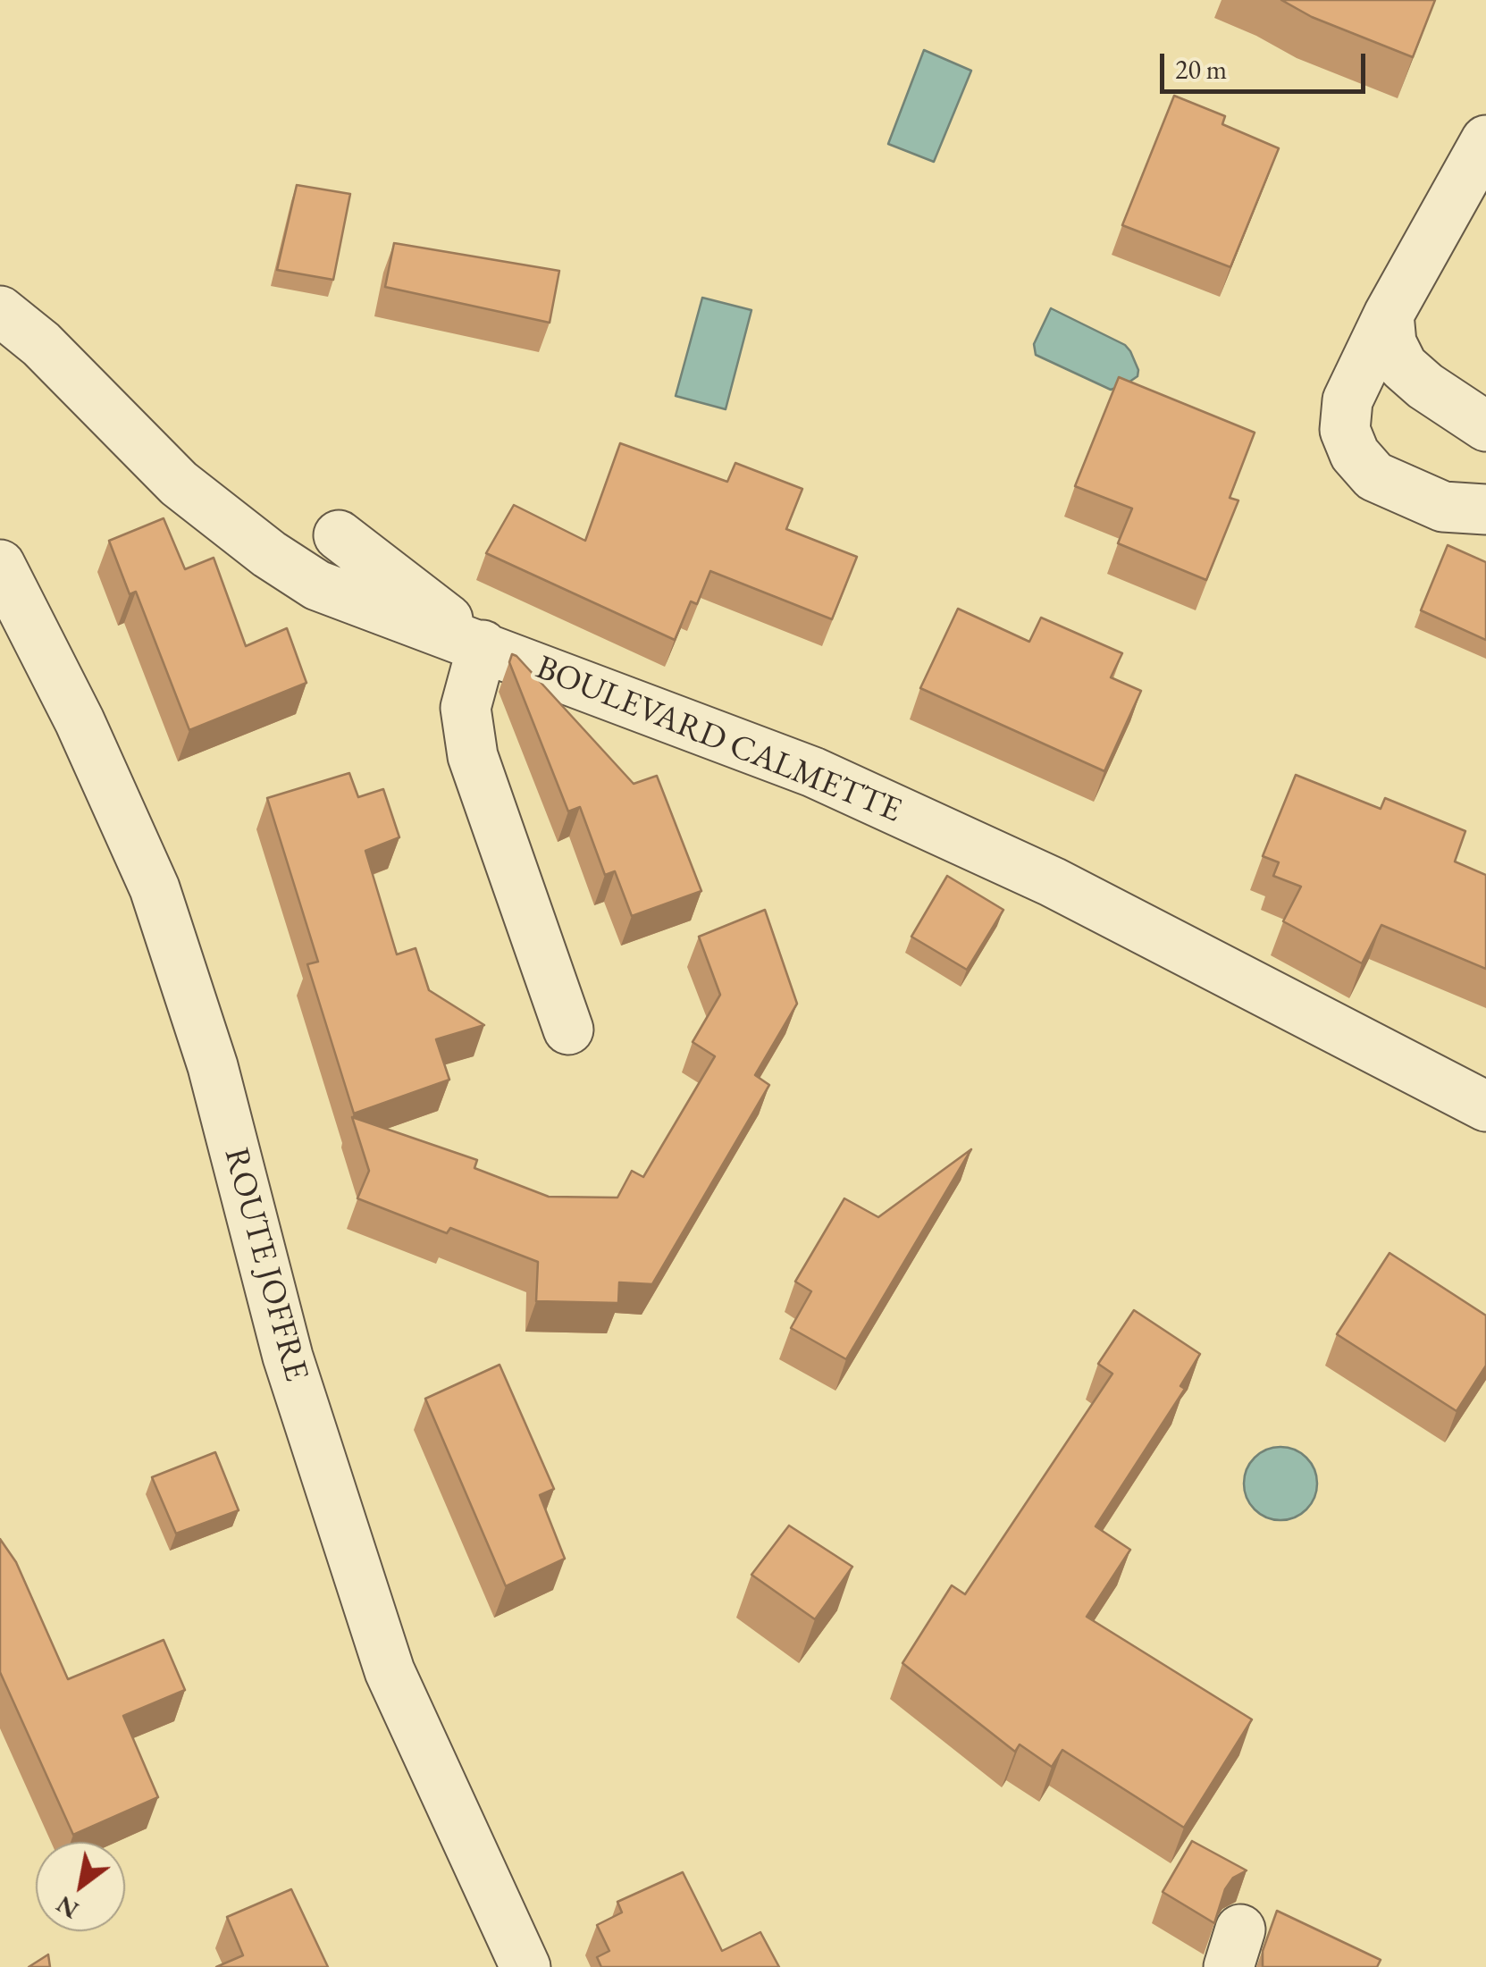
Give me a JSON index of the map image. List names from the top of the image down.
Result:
{
  "streets": {
    "street": ["BOULEVARD CALMETTE", "ROUTE JOFFRE"]
  },
  "scale_bar": "20 m",
  "north": "bottom left"
}
